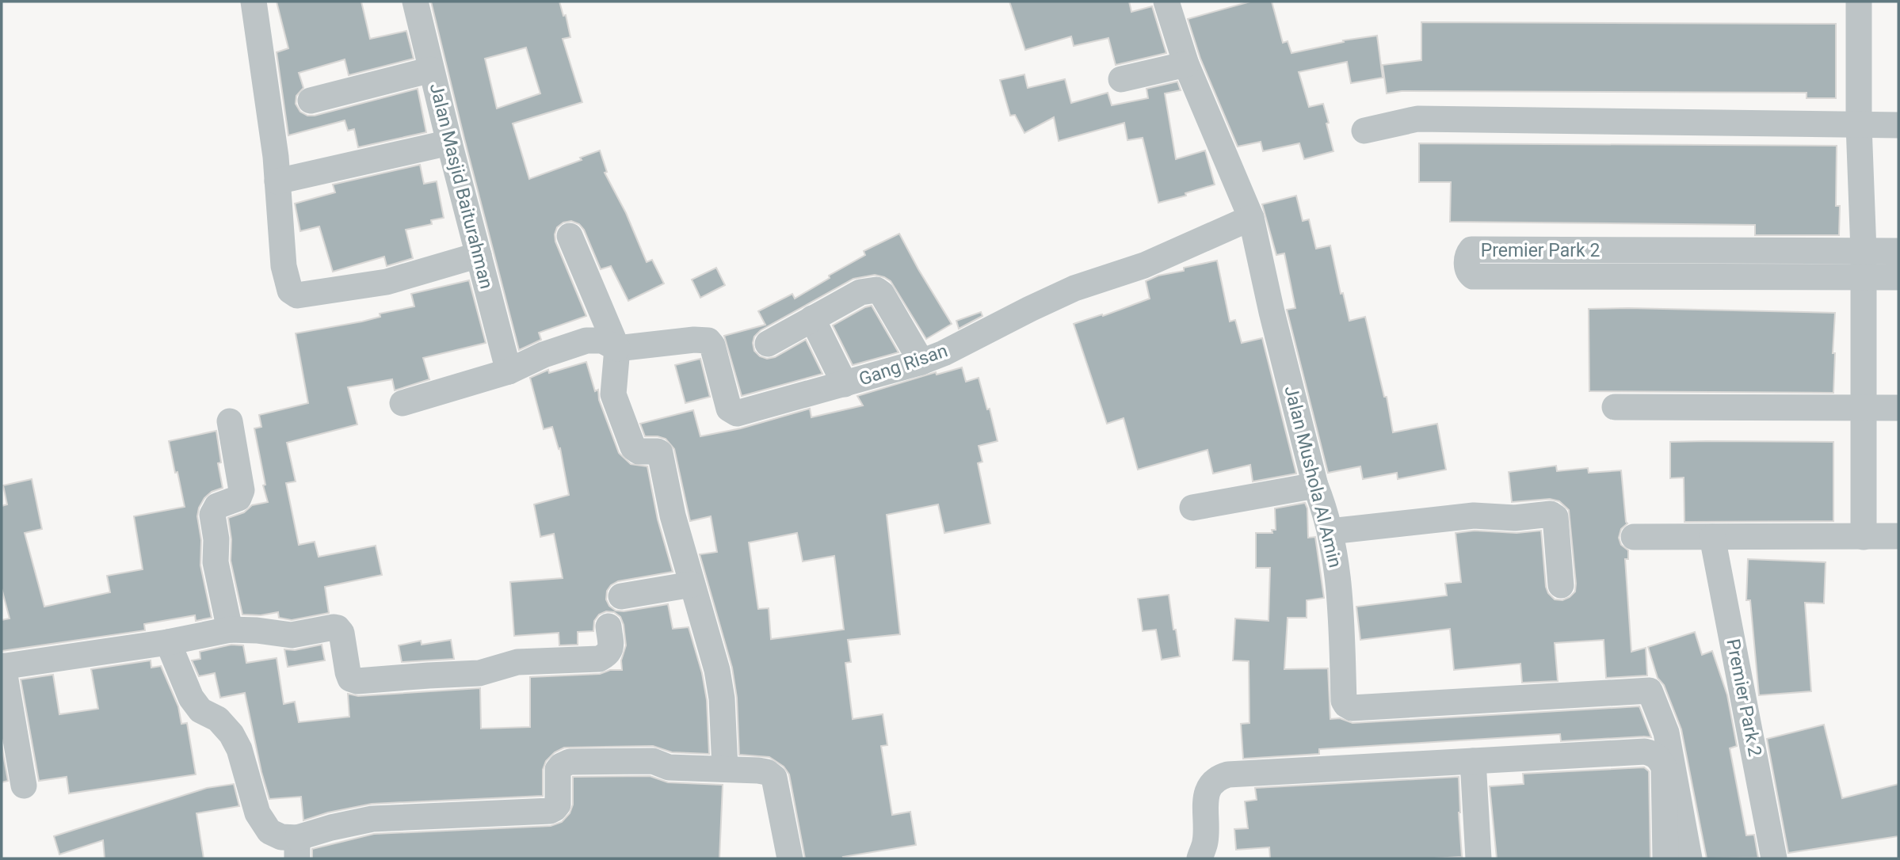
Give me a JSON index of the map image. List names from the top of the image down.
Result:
{
  "streets": {
    "street": [
      "Jalan Masjid Baiturahman",
      "Premier Park 2",
      "Gang Risan",
      "Jalan Mushola Al Amin"
    ]
  },
  "crossings": [
    ["Gang Risan", "Jalan Mushola Al Amin"]
  ]
}
